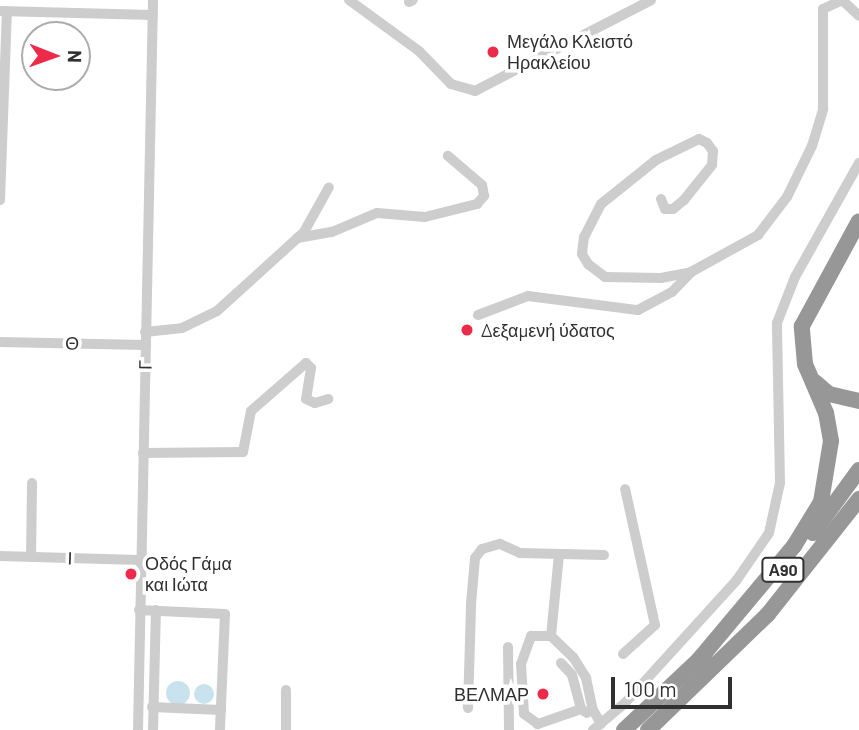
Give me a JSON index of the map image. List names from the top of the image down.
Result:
{
  "streets": {
    "highway": ["Α90"],
    "street": ["Θ", "Γ", "Ι"]
  },
  "crossings": [
    ["Θ", "Γ"],
    ["Γ", "Ι"]
  ],
  "places": [
    "Μεγάλο Κλειστό Ηρακλείου",
    "Δεξαμενή ύδατος",
    "Οδός Γάμα και Ιώτα",
    "ΒΕΛΜΑΡ"
  ],
  "scale_bar": "100 m",
  "north": "right"
}
